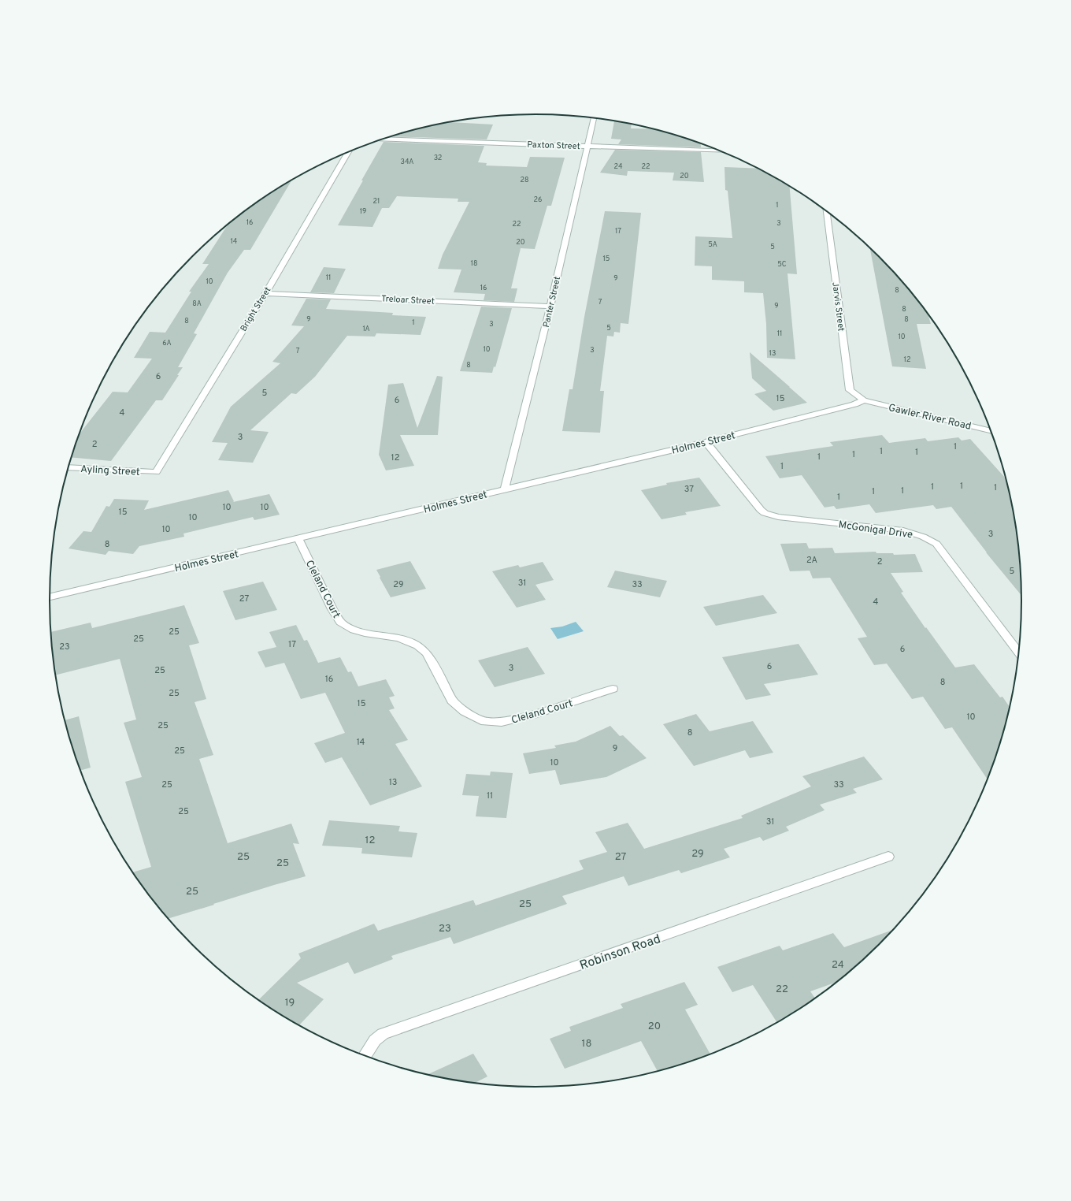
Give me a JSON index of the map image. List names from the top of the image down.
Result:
{
  "streets": {
    "street": [
      "Paxton Street",
      "Treloar Street",
      "Panter Street",
      "Jarvis Street",
      "Bright Street",
      "Gawler River Road",
      "Holmes Street",
      "Ayling Street",
      "McGonigal Drive",
      "Cleland Court",
      "Robinson Road"
    ]
  },
  "crossings": [
    ["Paxton Street", "Panter Street"],
    ["Treloar Street", "Panter Street"],
    ["Treloar Street", "Bright Street"],
    ["Panter Street", "Holmes Street"],
    ["Jarvis Street", "Gawler River Road"],
    ["Jarvis Street", "Holmes Street"],
    ["Bright Street", "Ayling Street"],
    ["Gawler River Road", "Holmes Street"],
    ["Holmes Street", "McGonigal Drive"],
    ["Holmes Street", "Cleland Court"]
  ],
  "house_numbers": [
    "32",
    "34A",
    "24",
    "22",
    "20",
    "28",
    "26",
    "21",
    "1",
    "19",
    "16",
    "3",
    "22",
    "17",
    "14",
    "20",
    "5A",
    "5",
    "15",
    "18",
    "5C",
    "11",
    "9",
    "10",
    "16",
    "8",
    "7",
    "8A",
    "9",
    "8",
    "9",
    "8",
    "8",
    "1",
    "3",
    "5",
    "1A",
    "11",
    "10",
    "6A",
    "10",
    "3",
    "7",
    "13",
    "12",
    "8",
    "6",
    "5",
    "15",
    "6",
    "4",
    "3",
    "2",
    "1",
    "1",
    "1",
    "1",
    "1",
    "12",
    "1",
    "1",
    "1",
    "1",
    "37",
    "1",
    "1",
    "1",
    "10",
    "10",
    "15",
    "10",
    "10",
    "3",
    "8",
    "2A",
    "2",
    "5",
    "31",
    "29",
    "33",
    "27",
    "4",
    "25",
    "25",
    "17",
    "23",
    "6",
    "6",
    "3",
    "25",
    "16",
    "8",
    "25",
    "15",
    "10",
    "25",
    "8",
    "14",
    "9",
    "25",
    "10",
    "13",
    "25",
    "33",
    "11",
    "25",
    "31",
    "12",
    "29",
    "25",
    "27",
    "25",
    "25",
    "25",
    "23",
    "24",
    "22",
    "19",
    "20",
    "18"
  ]
}
